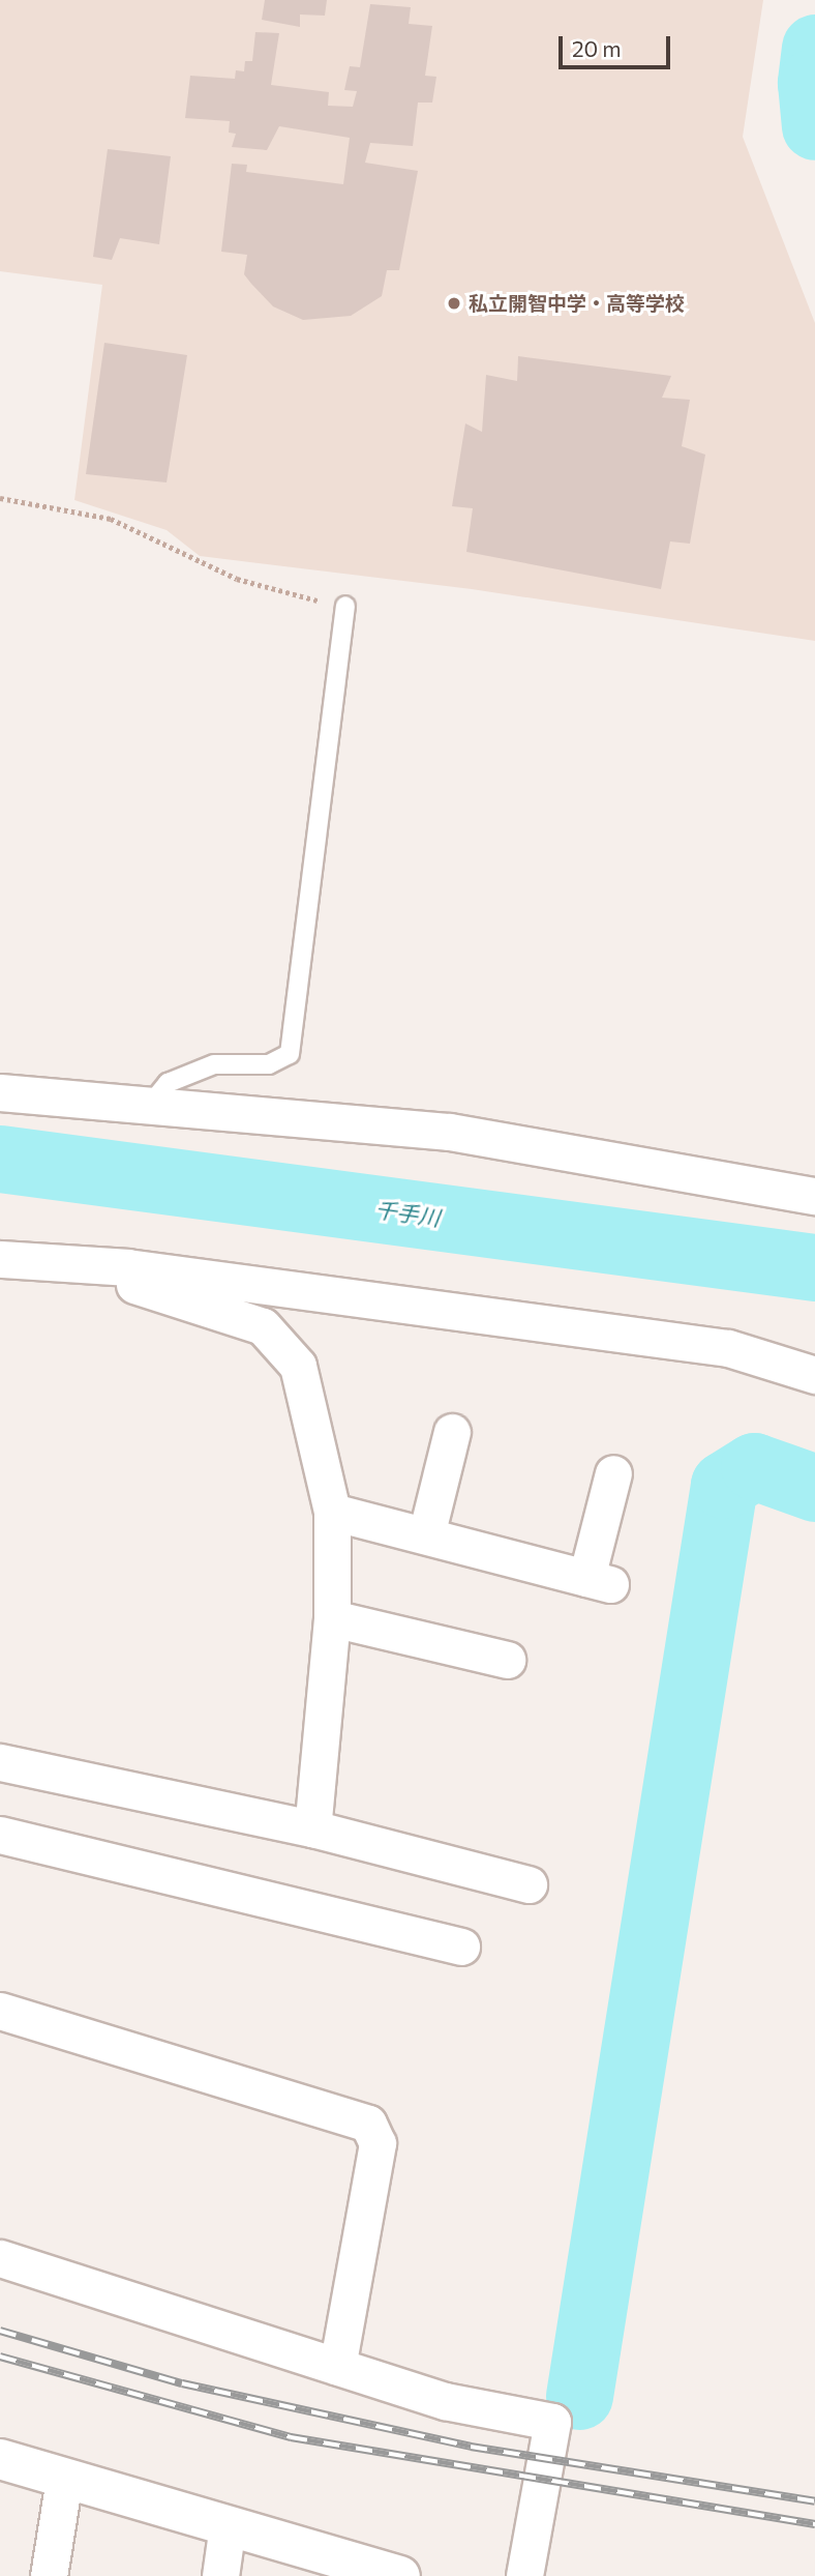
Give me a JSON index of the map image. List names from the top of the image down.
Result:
{
  "water": ["千手川"],
  "places": ["私立開智中学・高等学校"],
  "scale_bar": "20 m"
}
